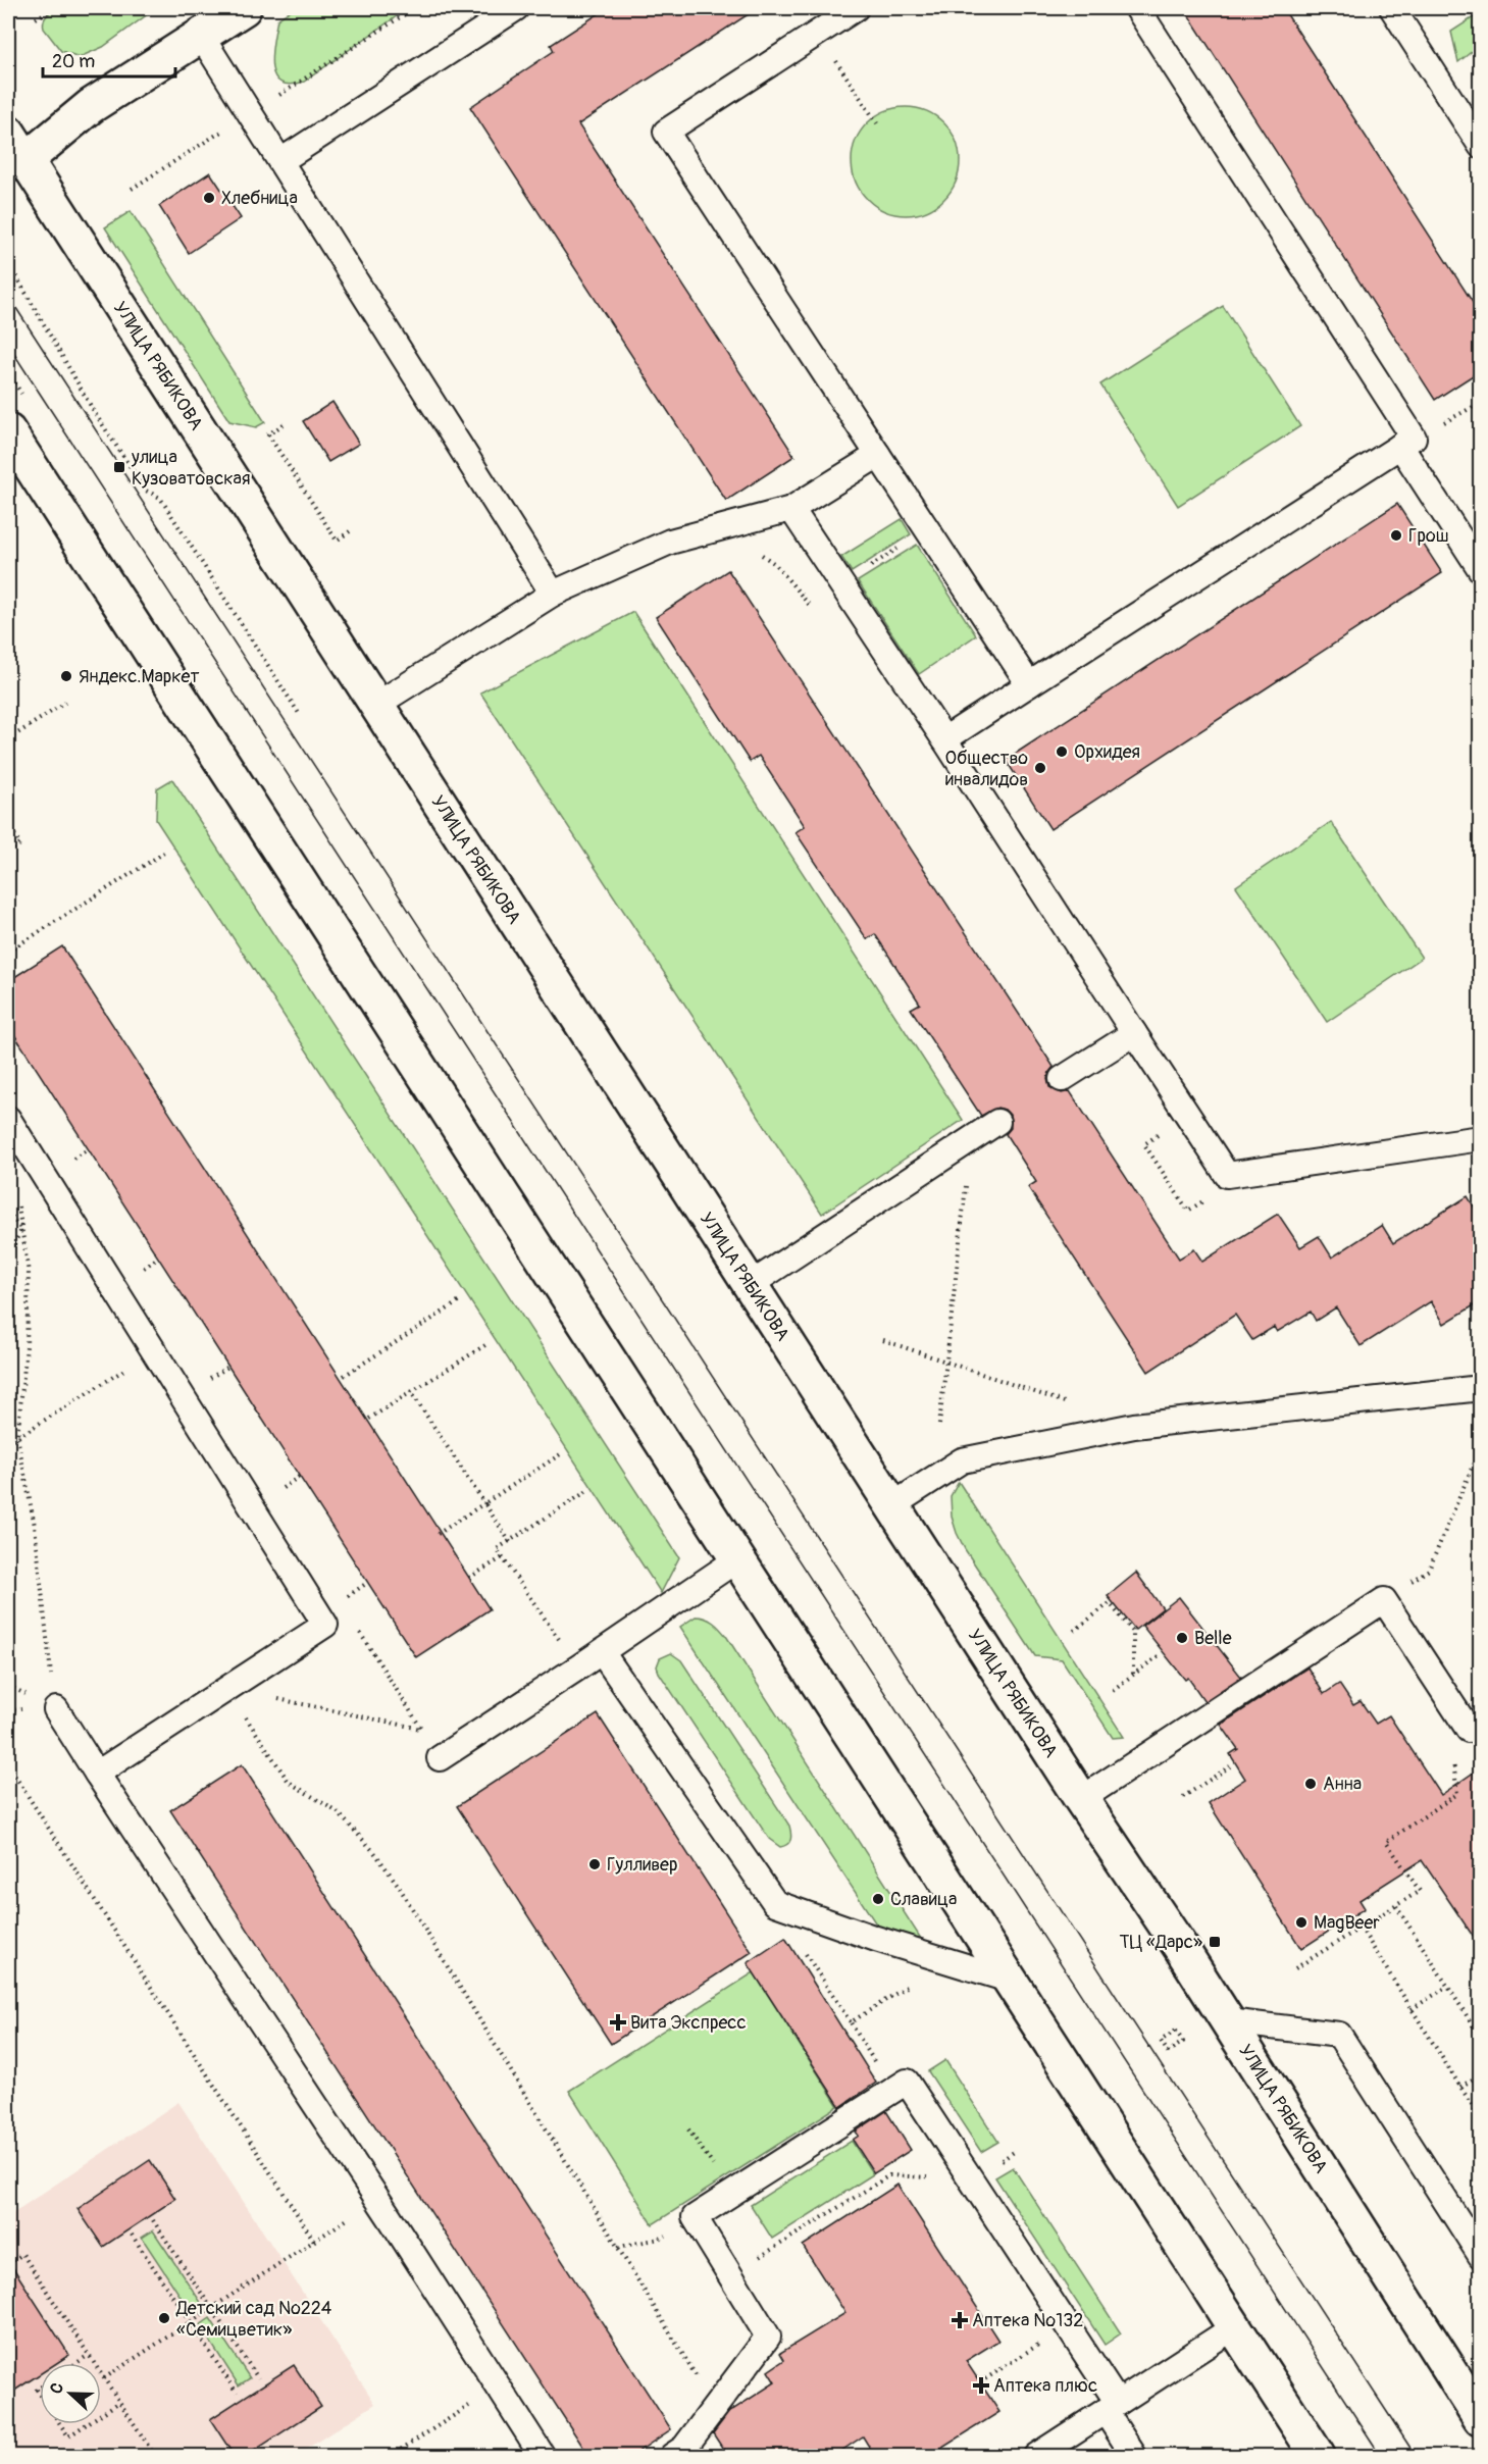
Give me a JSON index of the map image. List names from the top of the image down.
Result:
{
  "streets": {
    "main road": ["УЛИЦА РЯБИКОВА"]
  },
  "places": {
    "other": [
      "Хлебница",
      "Грош",
      "Яндекс.Маркет",
      "Орхидея",
      "Общество инвалидов",
      "Belle",
      "Анна",
      "Гулливер",
      "Славица",
      "MagBeer",
      "Детский сад №224 «Семицветик»"
    ],
    "transit": ["улица Кузоватовская", "ТЦ «Дарс»"],
    "health": ["Вита Экспресс", "Аптека №132", "Аптека плюс"]
  },
  "scale_bar": "20 m",
  "north": "left"
}
